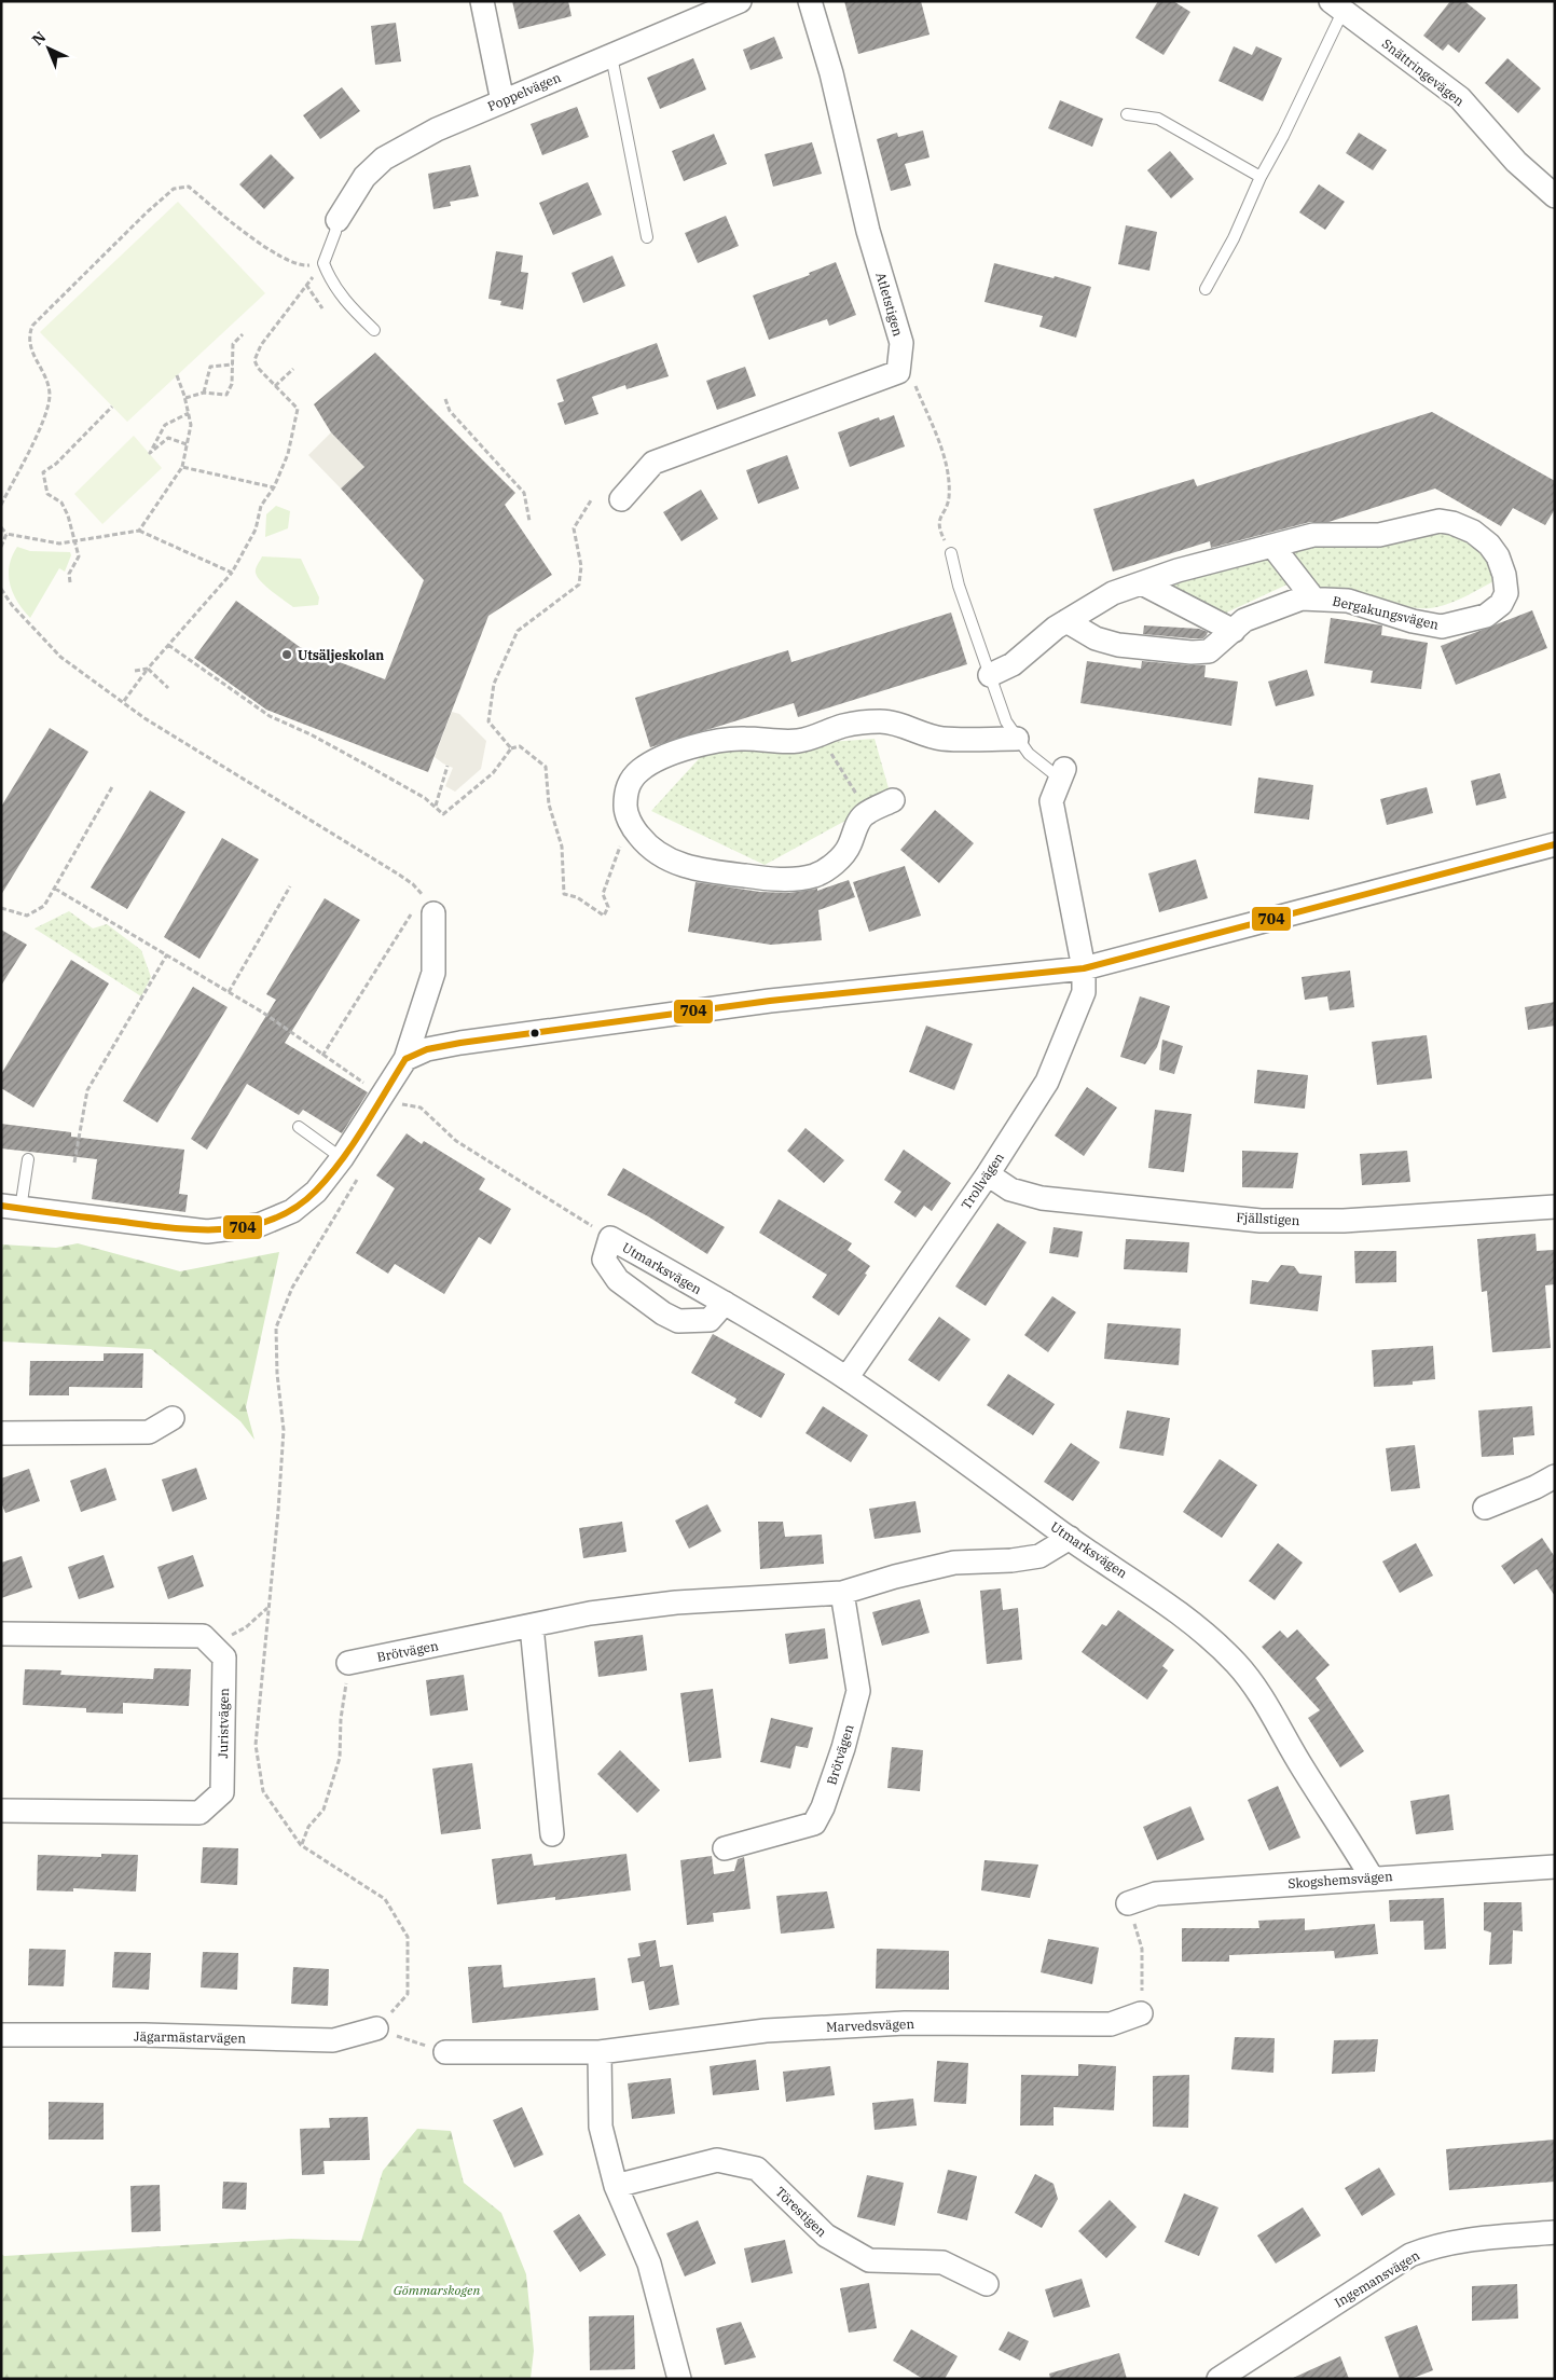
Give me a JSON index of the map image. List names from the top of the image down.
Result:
{
  "streets": {
    "street": [
      "Snättringevägen",
      "Poppelvägen",
      "Atletstigen",
      "Bergakungsvägen",
      "Trollvägen",
      "Fjällstigen",
      "Utmarksvägen",
      "Brötvägen",
      "Juristvägen",
      "Skogshemsvägen",
      "Marvedsvägen",
      "Jägarmästarvägen",
      "Törestigen",
      "Ingemansvägen"
    ]
  },
  "crossings": [
    ["Trollvägen", "Fjällstigen"],
    ["Trollvägen", "Utmarksvägen"],
    ["Utmarksvägen", "Brötvägen"],
    ["Utmarksvägen", "Skogshemsvägen"]
  ],
  "parks": ["Gömmarskogen"],
  "places": ["Utsäljeskolan"],
  "lines": ["transit line 704"],
  "north": "top left"
}
